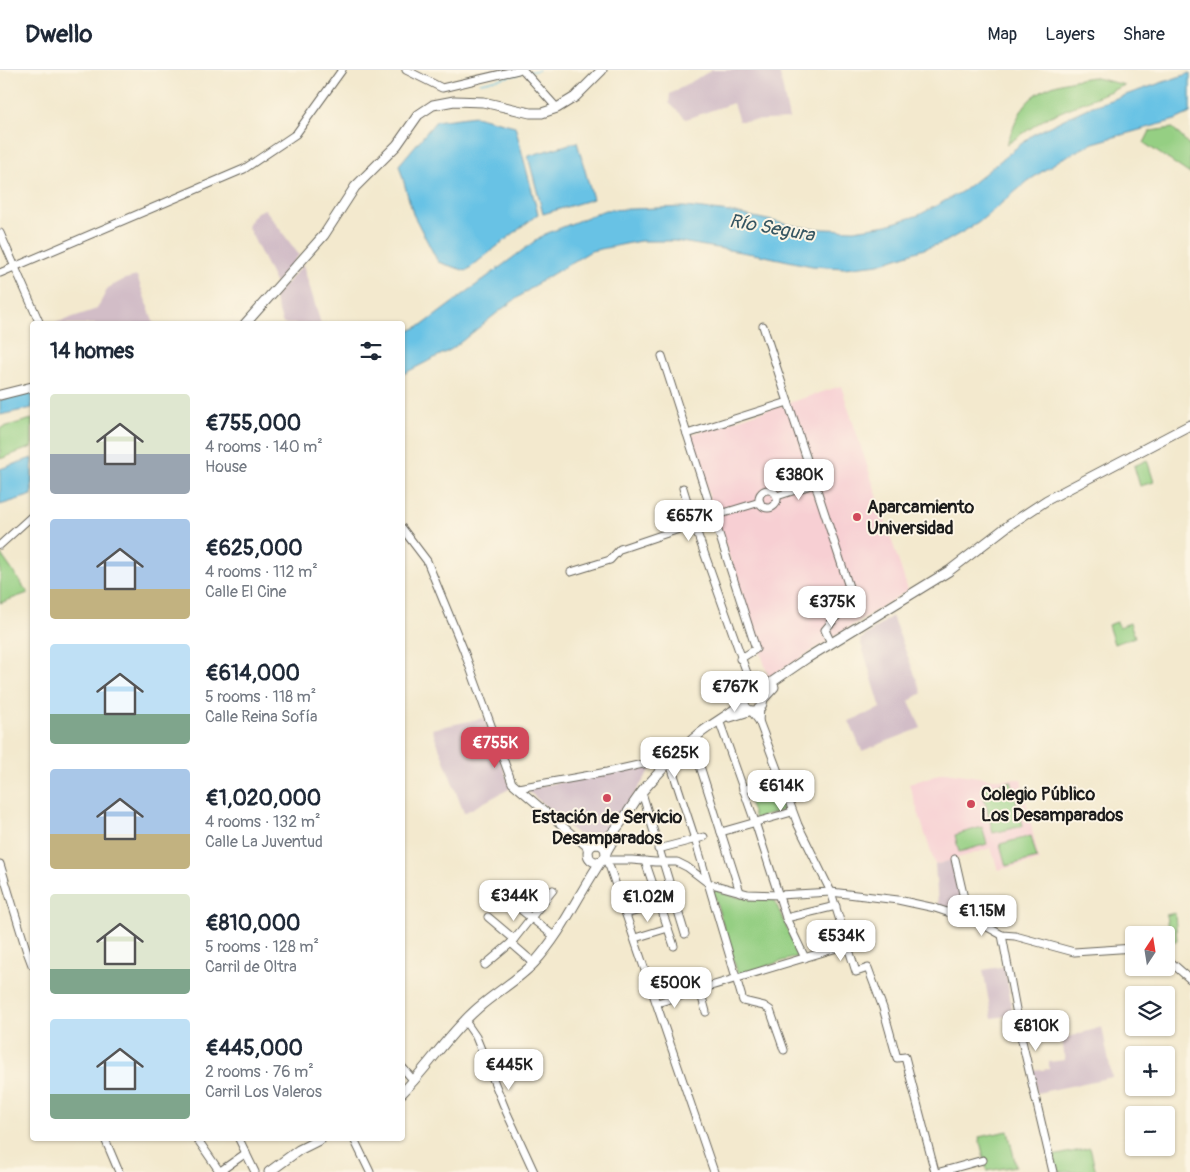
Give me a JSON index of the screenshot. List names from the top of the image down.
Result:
{
  "water": ["Río Segura"],
  "places": ["Aparcamiento Universidad", "Estación de Servicio Desamparados", "Colegio Público Los Desamparados"],
  "north": "top",
  "page": {
    "header": "Dwello",
    "nav": ["Map", "Layers", "Share"],
    "heading": "14 homes",
    "list": [
      {
        "name": "€755,000",
        "note": "4 rooms · 140 m² · House"
      },
      {
        "name": "€625,000",
        "note": "4 rooms · 112 m² · Calle El Cine"
      },
      {
        "name": "€614,000",
        "note": "5 rooms · 118 m² · Calle Reina Sofía"
      },
      {
        "name": "€1,020,000",
        "note": "4 rooms · 132 m² · Calle La Juventud"
      },
      {
        "name": "€810,000",
        "note": "5 rooms · 128 m² · Carril de Oltra"
      },
      {
        "name": "€445,000",
        "note": "2 rooms · 76 m² · Carril Los Valeros"
      }
    ],
    "price": [
      "€380K",
      "€657K",
      "€375K",
      "€767K",
      "€755K",
      "€625K",
      "€614K",
      "€344K",
      "€1.02M",
      "€1.15M",
      "€534K",
      "€500K",
      "€810K",
      "€445K"
    ],
    "map_buttons": ["+", "−"]
  }
}
